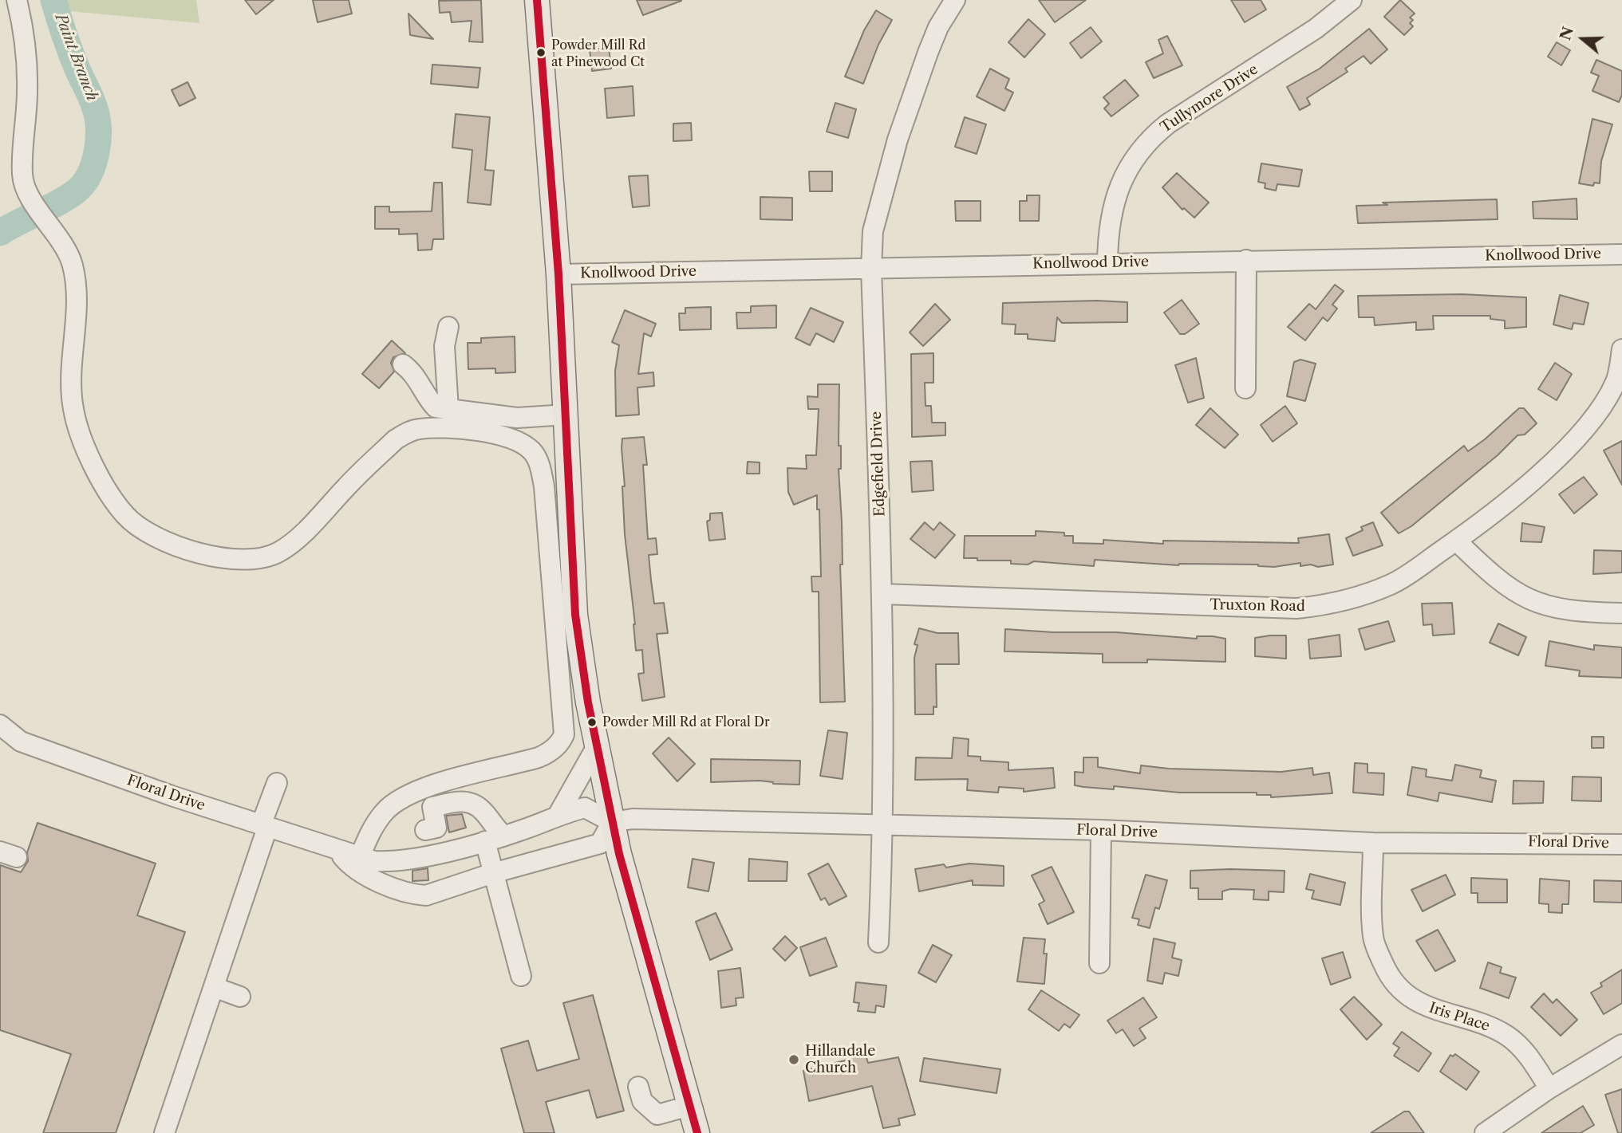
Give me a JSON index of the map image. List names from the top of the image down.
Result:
{
  "streets": {
    "street": [
      "Tullymore Drive",
      "Knollwood Drive",
      "Edgefield Drive",
      "Truxton Road",
      "Floral Drive",
      "Iris Place"
    ]
  },
  "crossings": [
    ["Tullymore Drive", "Knollwood Drive"],
    ["Knollwood Drive", "Edgefield Drive"],
    ["Edgefield Drive", "Truxton Road"],
    ["Edgefield Drive", "Floral Drive"],
    ["Floral Drive", "Iris Place"]
  ],
  "water": ["Paint Branch"],
  "places": ["Powder Mill Rd at Pinewood Ct", "Powder Mill Rd at Floral Dr", "Hillandale Church"],
  "north": "left"
}
